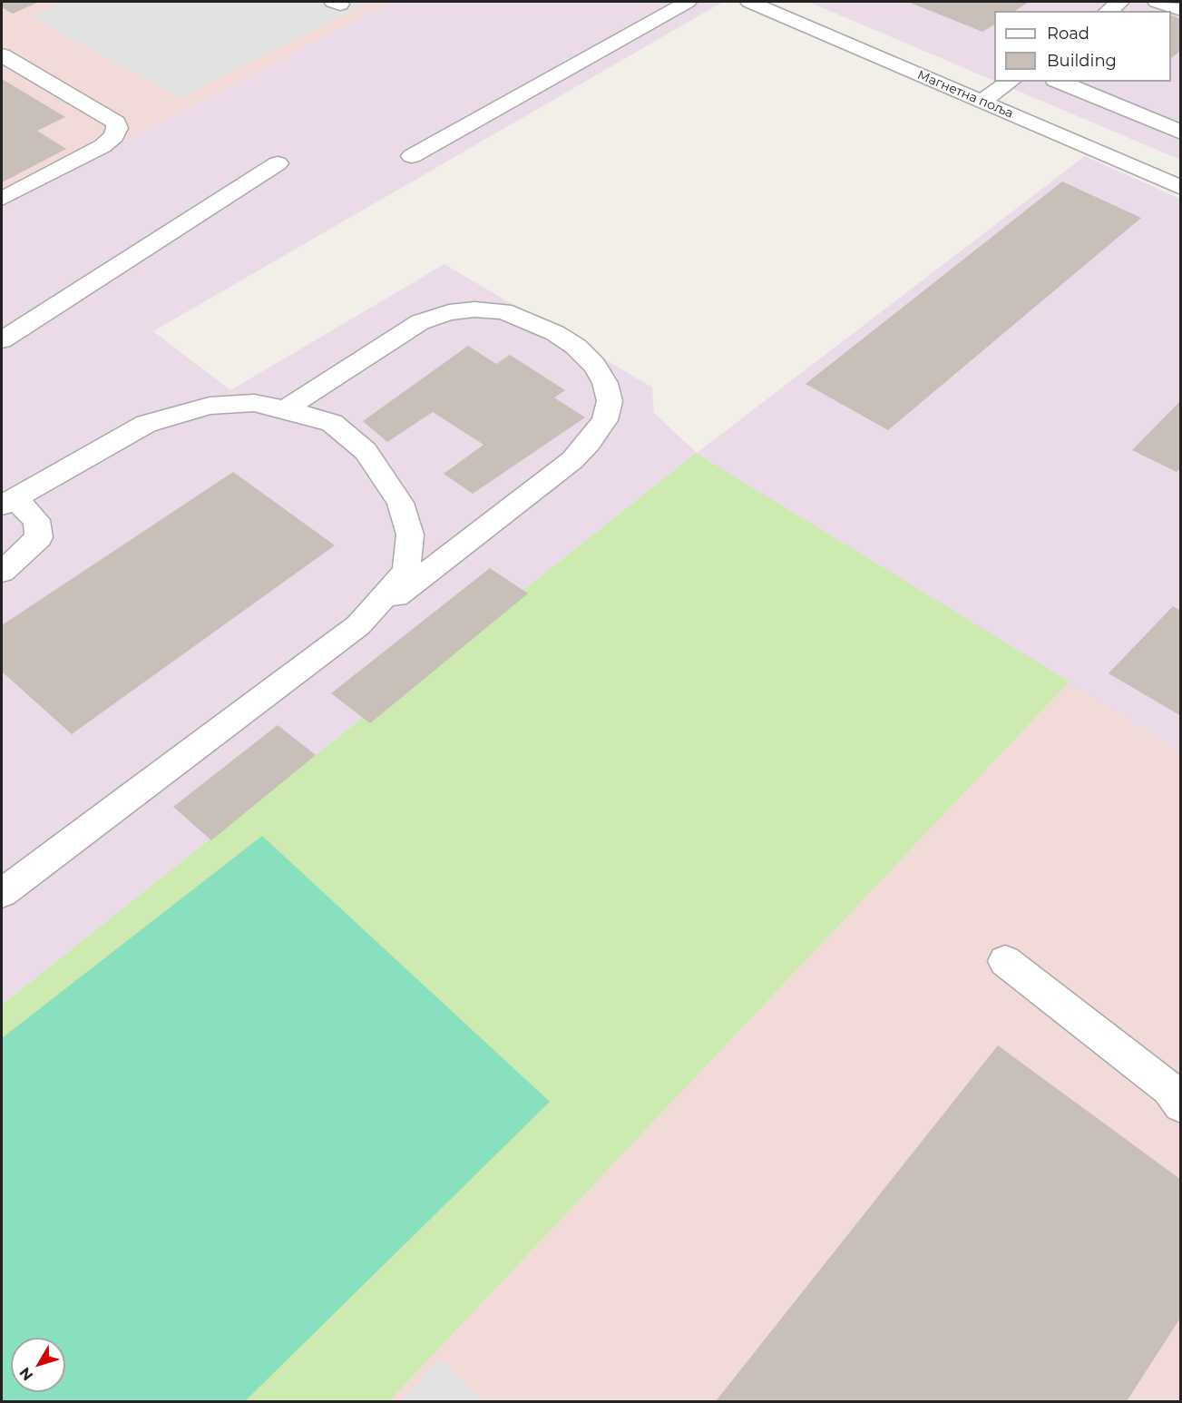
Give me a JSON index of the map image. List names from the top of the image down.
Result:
{
  "streets": {
    "street": ["Магнетна поља"]
  },
  "legend": ["Road", "Building"],
  "north": "bottom left"
}
